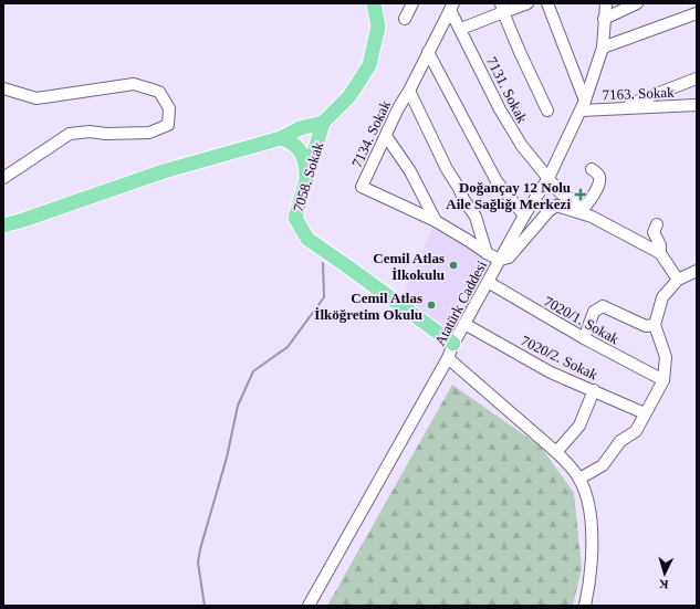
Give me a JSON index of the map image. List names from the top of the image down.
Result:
{
  "streets": {
    "main road": ["7058. Sokak"],
    "street": [
      "7131. Sokak",
      "7163. Sokak",
      "7134. Sokak",
      "Atatürk Caddesi",
      "7020/1. Sokak",
      "7020/2. Sokak"
    ]
  },
  "crossings": [
    ["7131. Sokak", "7134. Sokak"],
    ["7131. Sokak", "Atatürk Caddesi"],
    ["7163. Sokak", "Atatürk Caddesi"],
    ["7134. Sokak", "Atatürk Caddesi"],
    ["7058. Sokak", "Atatürk Caddesi"],
    ["Atatürk Caddesi", "7020/1. Sokak"],
    ["Atatürk Caddesi", "7020/2. Sokak"]
  ],
  "places": {
    "health": ["Doğançay 12 Nolu Aile Sağlığı Merkezi"],
    "other": ["Cemil Atlas İlkokulu", "Cemil Atlas İlköğretim Okulu"]
  },
  "north": "bottom"
}
